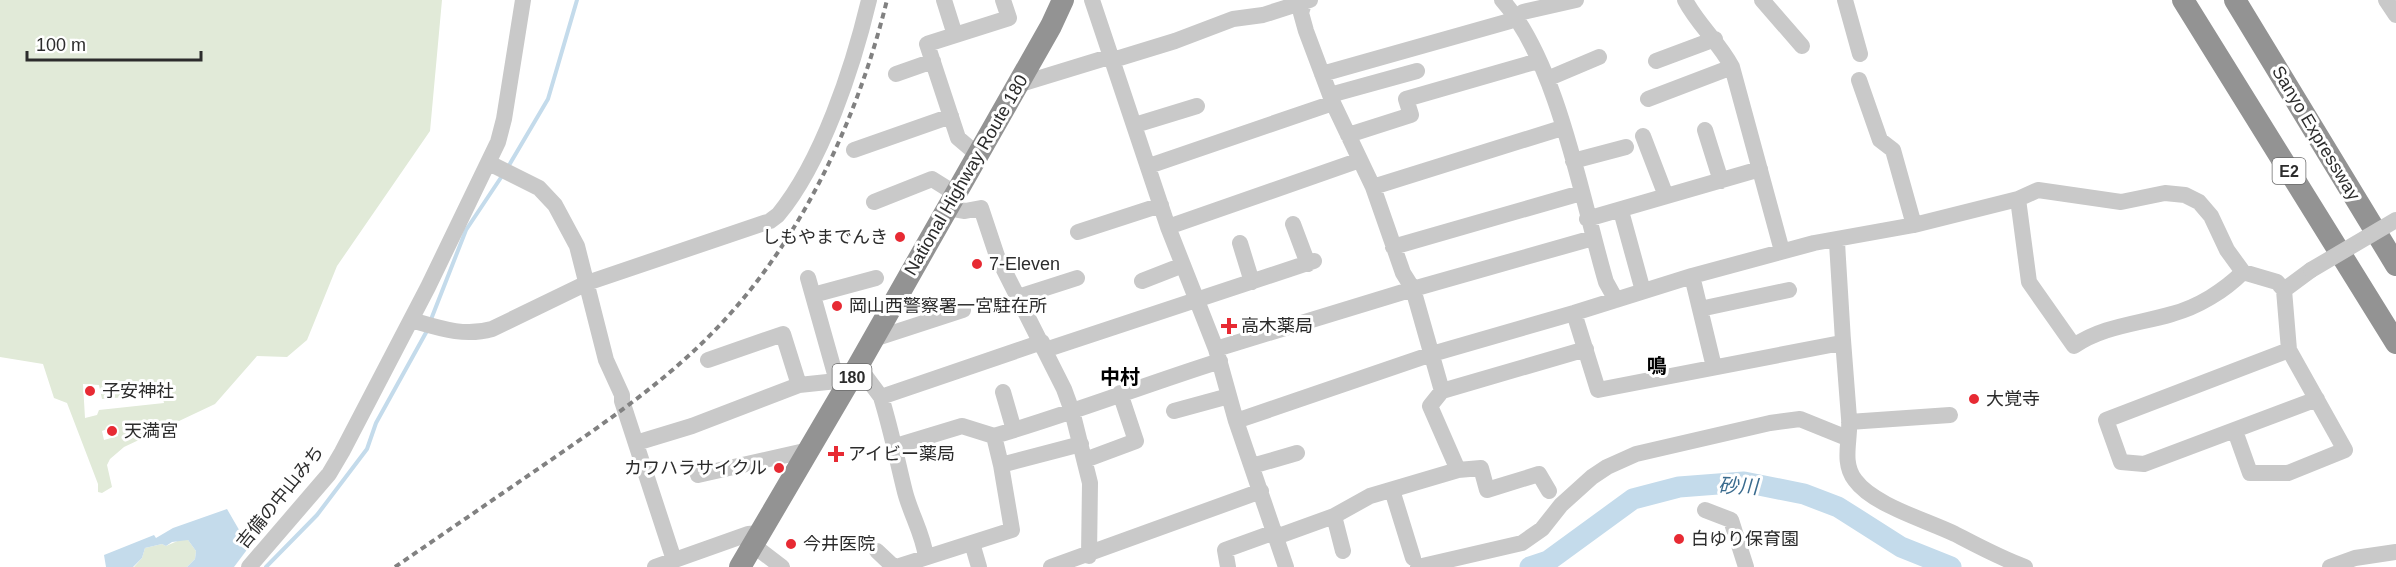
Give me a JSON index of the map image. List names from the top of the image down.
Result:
{
  "streets": {
    "highway": [
      "Sanyo Expressway",
      "E2",
      "National Highway Route 180",
      "180"
    ],
    "street": ["吉備の中山みち"]
  },
  "districts": ["鳴", "中村"],
  "water": ["砂川"],
  "places": {
    "other": [
      "しもやまでんき",
      "7-Eleven",
      "岡山西警察署一宮駐在所",
      "子安神社",
      "大覚寺",
      "天満宮",
      "カワハラサイクル",
      "白ゆり保育園",
      "今井医院"
    ],
    "health": ["高木薬局", "アイビー薬局"]
  },
  "scale_bar": "100 m"
}
